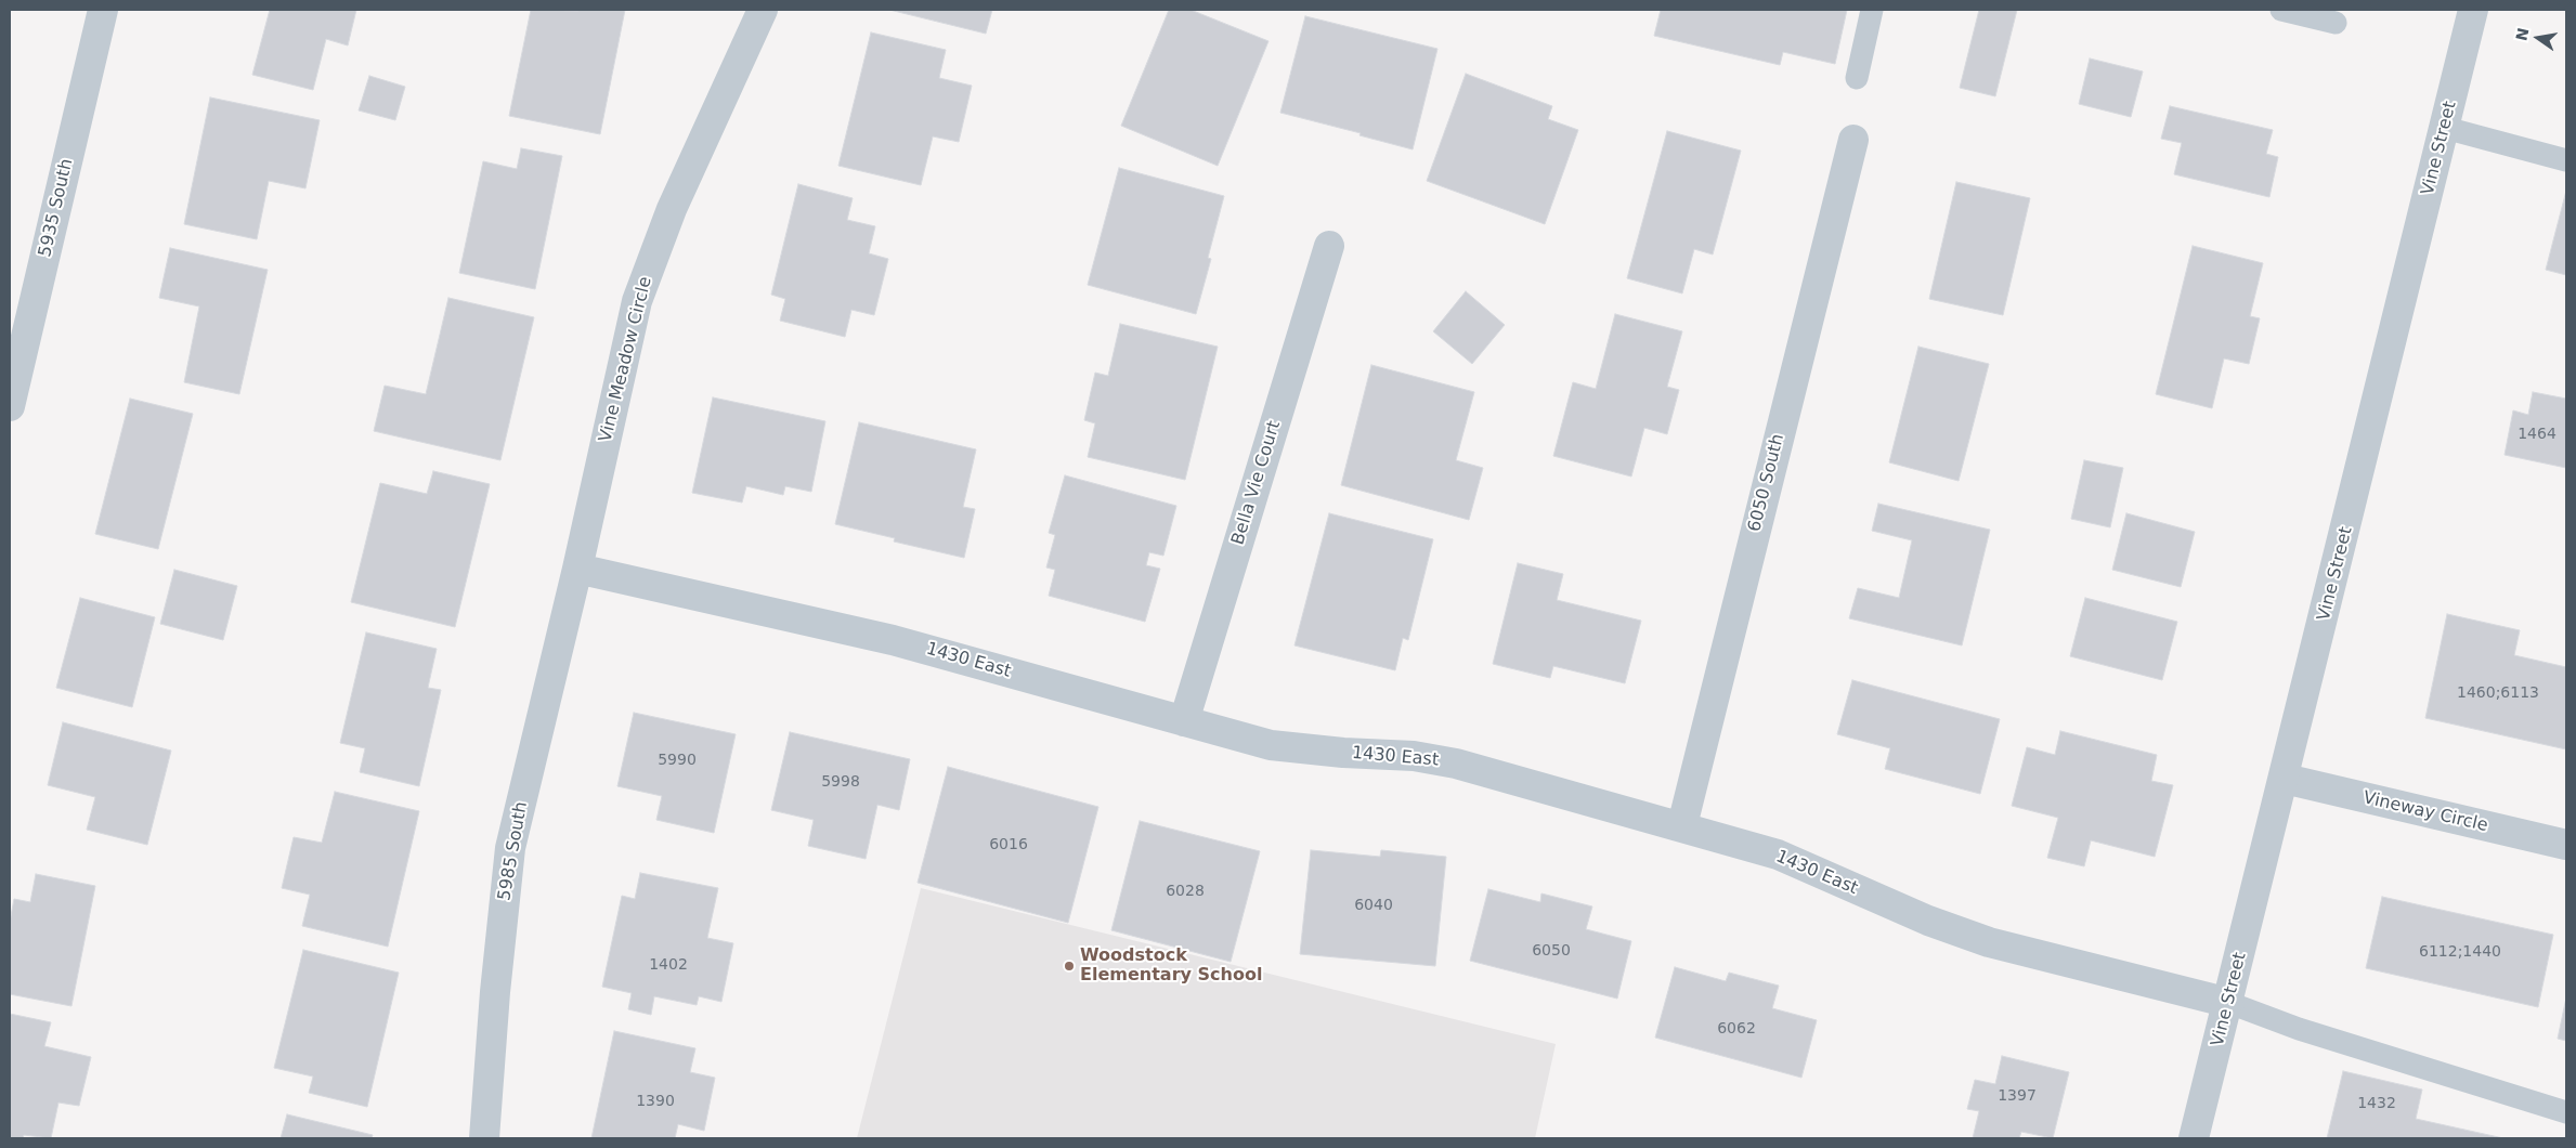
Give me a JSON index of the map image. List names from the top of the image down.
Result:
{
  "streets": {
    "street": [
      "Vine Street",
      "5935 South",
      "Vine Meadow Circle",
      "Bella Vie Court",
      "6050 South",
      "1430 East",
      "Vineway Circle",
      "5985 South"
    ]
  },
  "crossings": [
    ["Vine Street", "1430 East"],
    ["Vine Street", "Vineway Circle"],
    ["Vine Meadow Circle", "1430 East"],
    ["Vine Meadow Circle", "5985 South"],
    ["Bella Vie Court", "1430 East"],
    ["6050 South", "1430 East"],
    ["1430 East", "5985 South"]
  ],
  "places": ["Woodstock Elementary School"],
  "house_numbers": [
    "1464",
    "1460;6113",
    "5990",
    "5998",
    "6016",
    "6028",
    "6040",
    "6050",
    "6112;1440",
    "1402",
    "6062",
    "1397",
    "1390",
    "1432"
  ],
  "north": "left"
}
